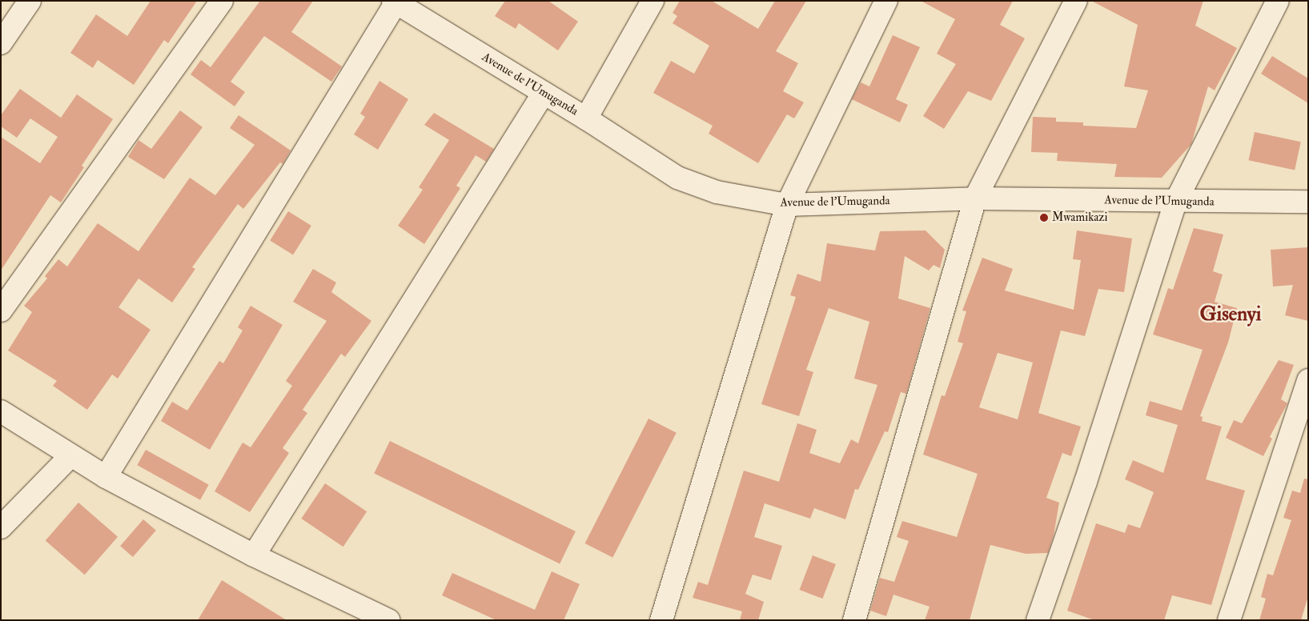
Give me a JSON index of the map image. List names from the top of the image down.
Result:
{
  "streets": {
    "street": ["Avenue de l'Umuganda"]
  },
  "districts": ["Gisenyi"],
  "places": ["Mwamikazi"]
}
